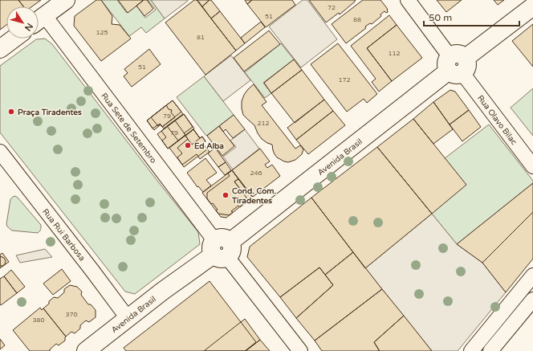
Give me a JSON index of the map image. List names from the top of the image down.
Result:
{
  "streets": {
    "main road": ["Avenida Brasil"],
    "street": ["Rua Olavo Bilac", "Rua Sete de Setembro", "Rua Rui Barbosa"]
  },
  "crossings": [
    ["Rua Olavo Bilac", "Avenida Brasil"],
    ["Rua Sete de Setembro", "Avenida Brasil"],
    ["Avenida Brasil", "Rua Rui Barbosa"]
  ],
  "places": ["Praça Tiradentes", "Ed Alba", "Cond. Com. Tiradentes"],
  "house_numbers": [
    "72",
    "51",
    "88",
    "125",
    "81",
    "112",
    "51",
    "172",
    "79",
    "212",
    "79",
    "246",
    "370",
    "380"
  ],
  "scale_bar": "50 m",
  "north": "bottom right"
}
